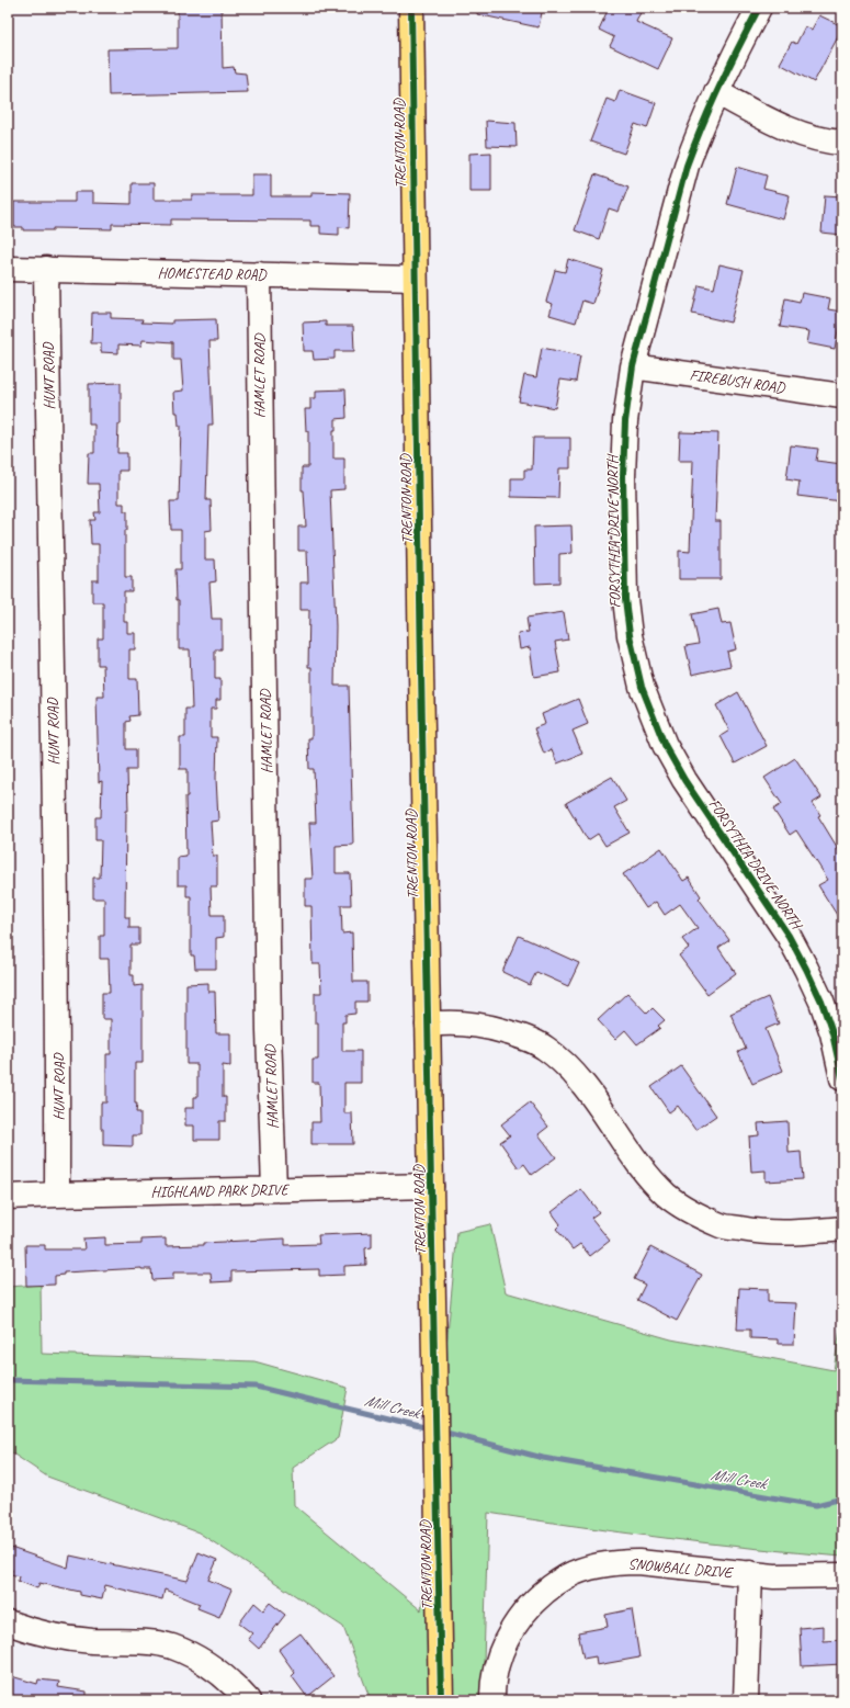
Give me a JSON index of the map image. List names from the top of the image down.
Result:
{
  "streets": {
    "main road": ["TRENTON ROAD"],
    "street": [
      "HOMESTEAD ROAD",
      "HUNT ROAD",
      "HAMLET ROAD",
      "FIREBUSH ROAD",
      "FORSYTHIA DRIVE NORTH",
      "HIGHLAND PARK DRIVE",
      "SNOWBALL DRIVE"
    ]
  },
  "crossings": [
    ["TRENTON ROAD", "HOMESTEAD ROAD"],
    ["TRENTON ROAD", "HIGHLAND PARK DRIVE"],
    ["HOMESTEAD ROAD", "HUNT ROAD"],
    ["HOMESTEAD ROAD", "HAMLET ROAD"],
    ["HUNT ROAD", "HIGHLAND PARK DRIVE"],
    ["HAMLET ROAD", "HIGHLAND PARK DRIVE"],
    ["FIREBUSH ROAD", "FORSYTHIA DRIVE NORTH"]
  ],
  "water": ["Mill Creek"]
}
